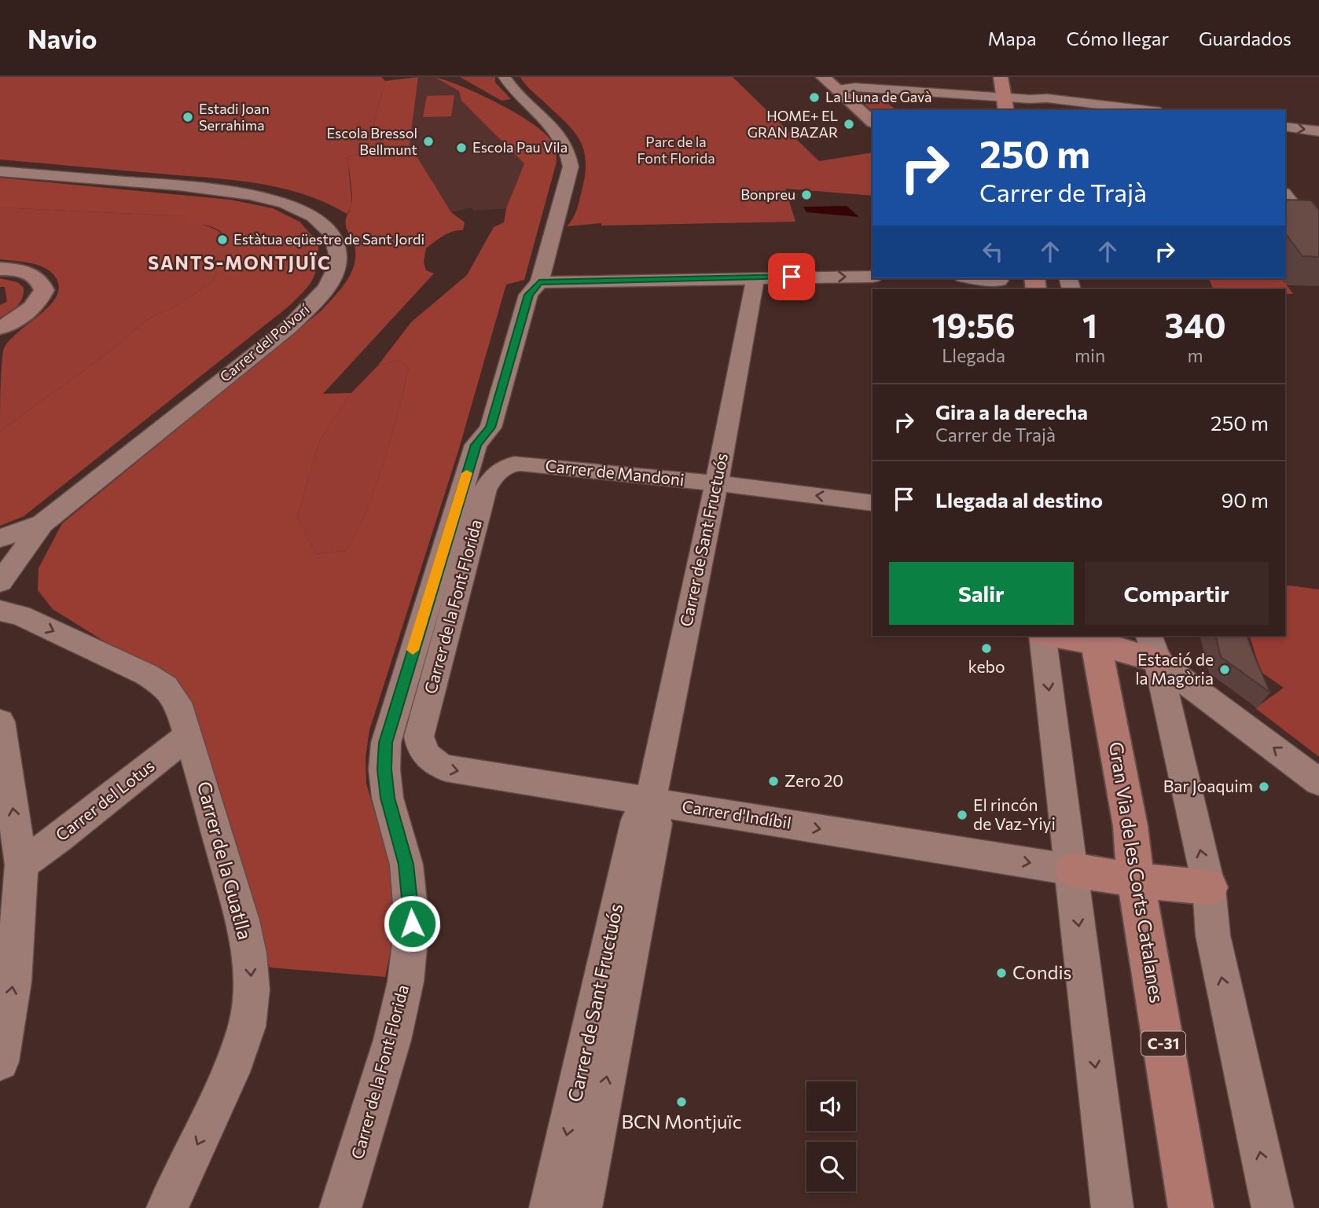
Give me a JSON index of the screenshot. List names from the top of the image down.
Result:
{
  "streets": {
    "main road": ["Gran Via de les Corts Catalanes", "C-31"],
    "street": [
      "Carrer del Polvorí",
      "Carrer de Mandoni",
      "Carrer de Sant Fructuós",
      "Carrer de la Font Florida",
      "Carrer del Lotus",
      "Carrer d'Indíbil",
      "Carrer de la Guatlla"
    ]
  },
  "crossings": [
    ["Carrer de Mandoni", "Carrer de Sant Fructuós"],
    ["Carrer de Mandoni", "Carrer de la Font Florida"],
    ["Carrer de Sant Fructuós", "Carrer d'Indíbil"],
    ["Carrer de la Font Florida", "Carrer d'Indíbil"],
    ["Carrer del Lotus", "Carrer de la Guatlla"]
  ],
  "one_way": ["Carrer d'Indíbil"],
  "districts": ["SANTS-MONTJUÏC"],
  "parks": ["Parc de la Font Florida"],
  "places": [
    "La Lluna de Gavà",
    "Estadi Joan Serrahima",
    "HOME+ EL GRAN BAZAR",
    "Escola Bressol Bellmunt",
    "Escola Pau Vila",
    "Bonpreu",
    "Estàtua eqüestre de Sant Jordi",
    "kebo",
    "Estació de la Magòria",
    "Zero 20",
    "Bar Joaquim",
    "El rincón de Vaz-Yiyi",
    "Condis",
    "BCN Montjuïc"
  ],
  "page": {
    "header": "Navio",
    "nav": ["Mapa", "Cómo llegar", "Guardados"],
    "turn": ["250 m", "Carrer de Trajà"],
    "eta": [
      "19:56",
      "Llegada",
      "1",
      "min",
      "340",
      "m"
    ],
    "list": [
      {
        "name": "Gira a la derecha",
        "note": "Carrer de Trajà",
        "value": "250 m"
      },
      {
        "name": "Llegada al destino",
        "value": "90 m"
      }
    ],
    "buttons": ["Salir", "Compartir"]
  }
}
